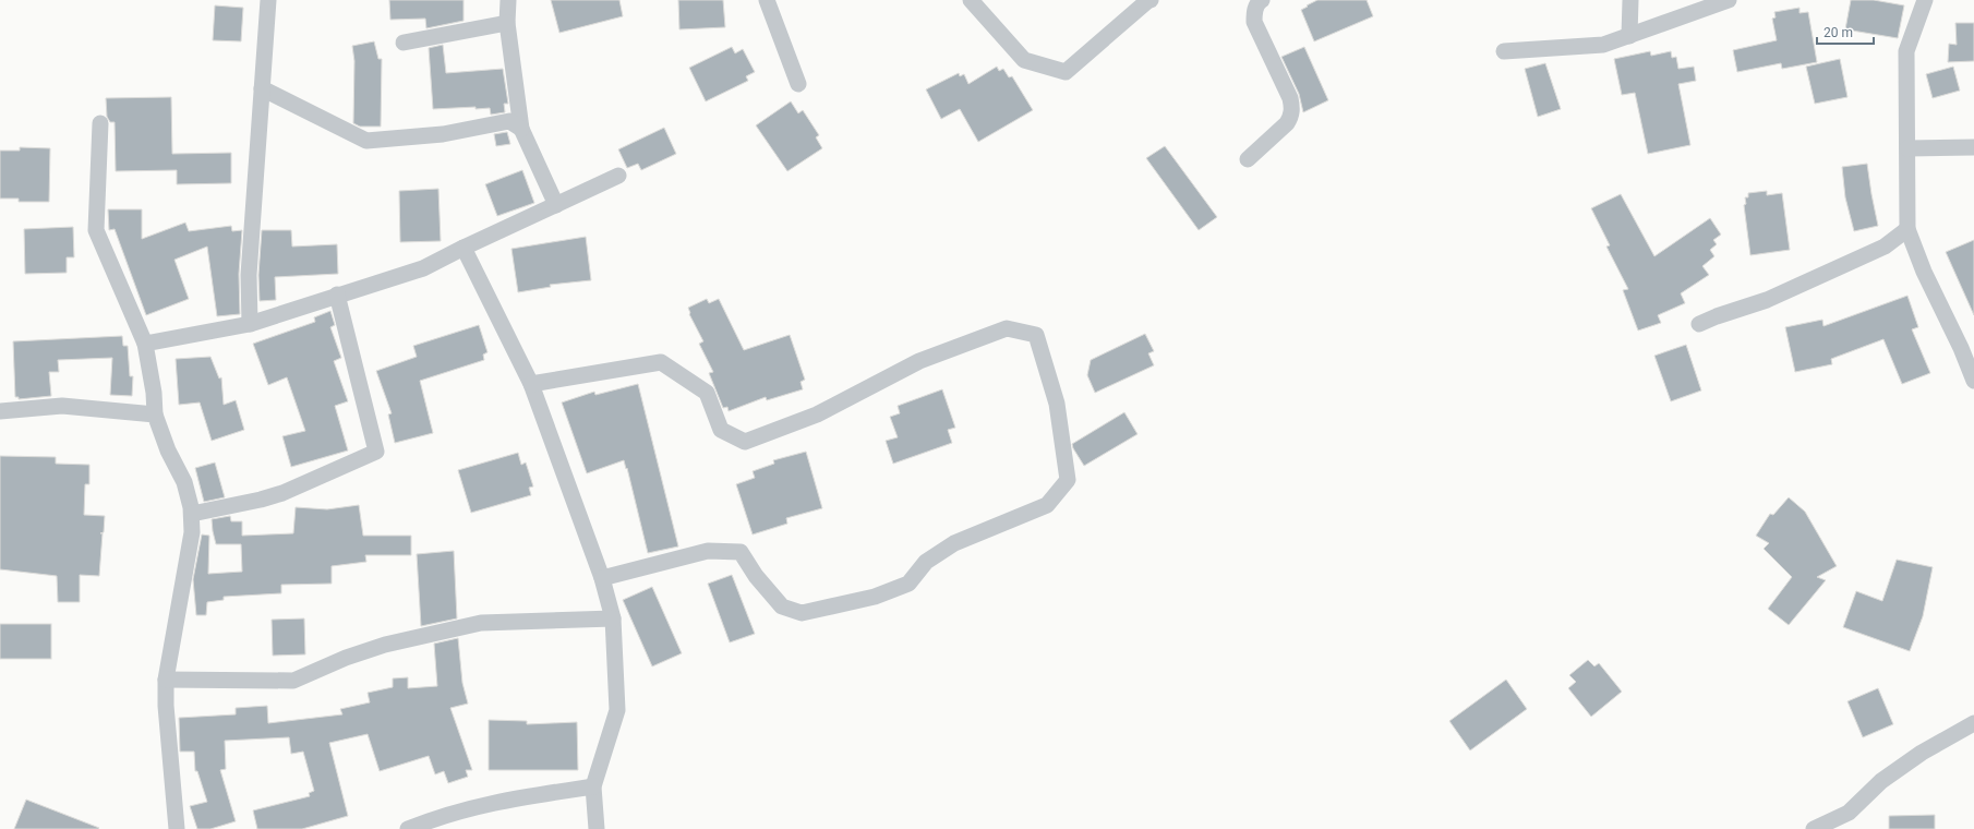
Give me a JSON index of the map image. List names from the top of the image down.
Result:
{
  "scale_bar": "20 m"
}
